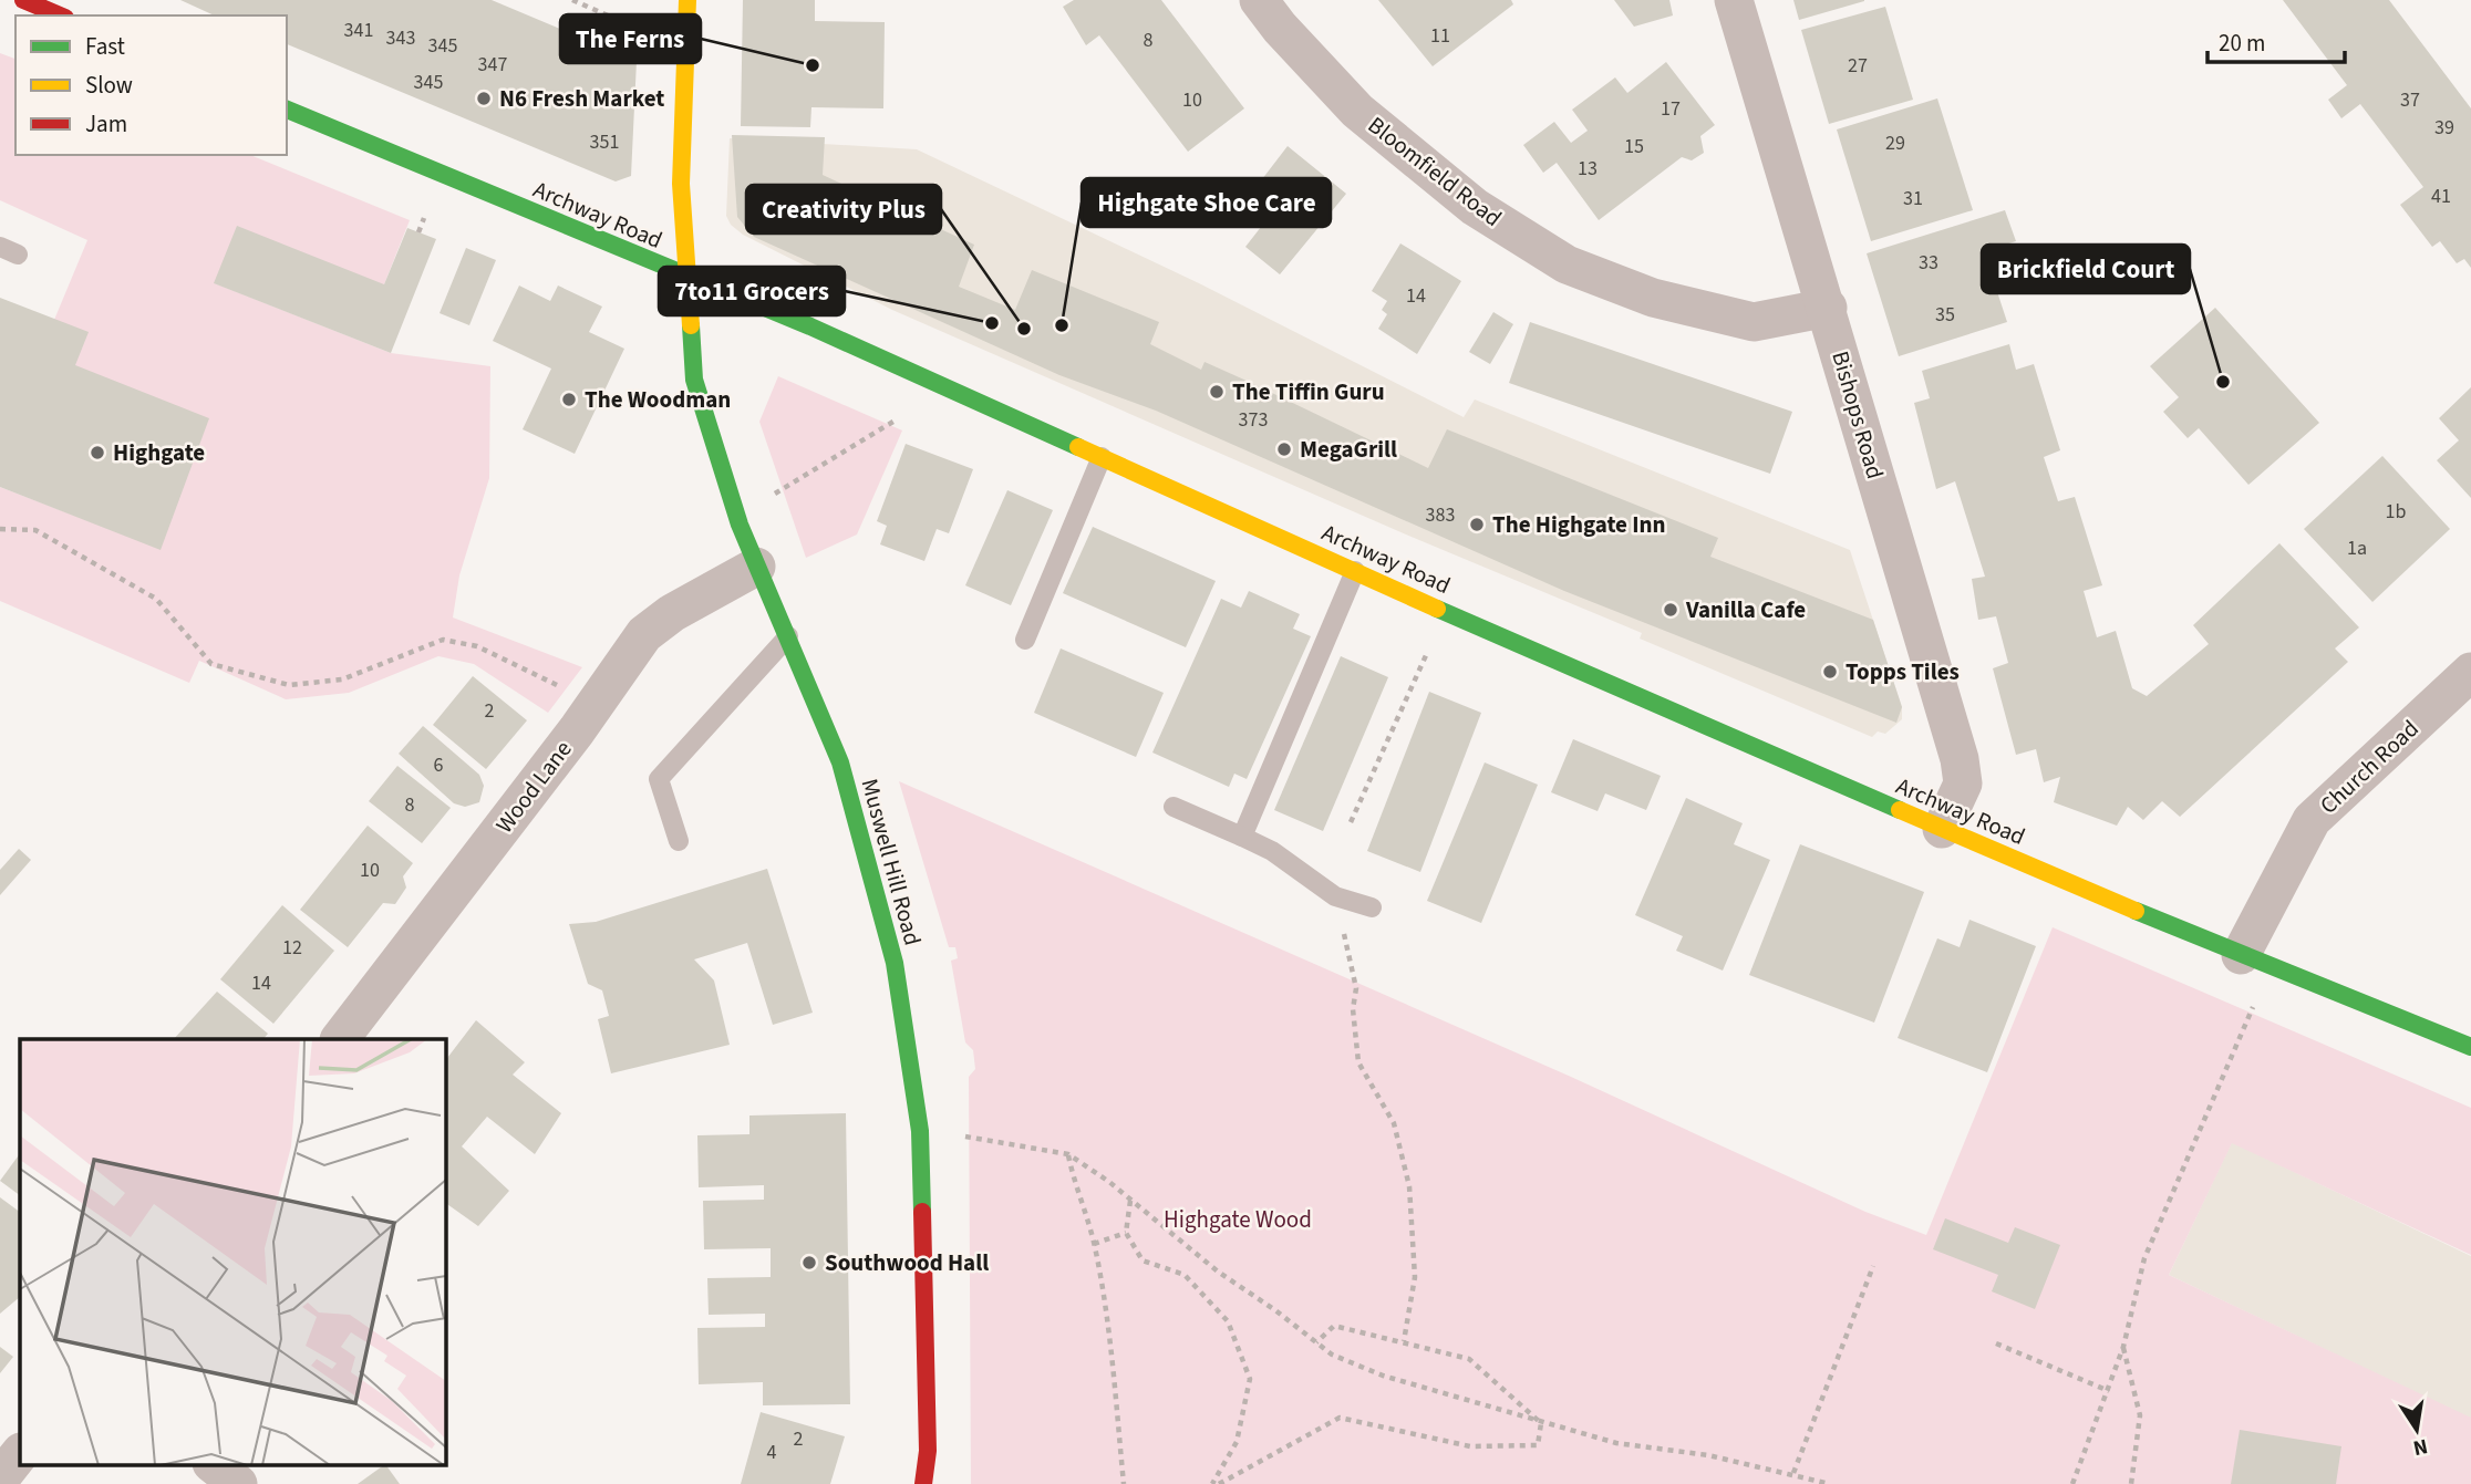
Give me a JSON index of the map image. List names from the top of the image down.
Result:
{
  "streets": {
    "main road": ["Archway Road", "Muswell Hill Road"],
    "street": [
      "Bloomfield Road",
      "Bishops Road",
      "Church Road",
      "Wood Lane"
    ]
  },
  "crossings": [
    ["Bloomfield Road", "Bishops Road"],
    ["Archway Road", "Bishops Road"],
    ["Archway Road", "Church Road"],
    ["Archway Road", "Muswell Hill Road"],
    ["Wood Lane", "Muswell Hill Road"]
  ],
  "parks": ["Highgate Wood"],
  "places": [
    "The Ferns",
    "N6 Fresh Market",
    "7to11 Grocers",
    "Highgate Shoe Care",
    "Creativity Plus",
    "Brickfield Court",
    "The Tiffin Guru",
    "The Woodman",
    "MegaGrill",
    "Highgate",
    "The Highgate Inn",
    "Vanilla Cafe",
    "Topps Tiles",
    "Southwood Hall"
  ],
  "house_numbers": [
    "341",
    "11",
    "343",
    "8",
    "345",
    "347",
    "27",
    "345",
    "10",
    "37",
    "17",
    "39",
    "351",
    "29",
    "15",
    "13",
    "41",
    "31",
    "33",
    "14",
    "35",
    "373",
    "1b",
    "383",
    "1a",
    "2",
    "6",
    "8",
    "10",
    "12",
    "14",
    "2",
    "4"
  ],
  "legend": ["Fast", "Slow", "Jam"],
  "scale_bar": "20 m",
  "north": "bottom"
}
